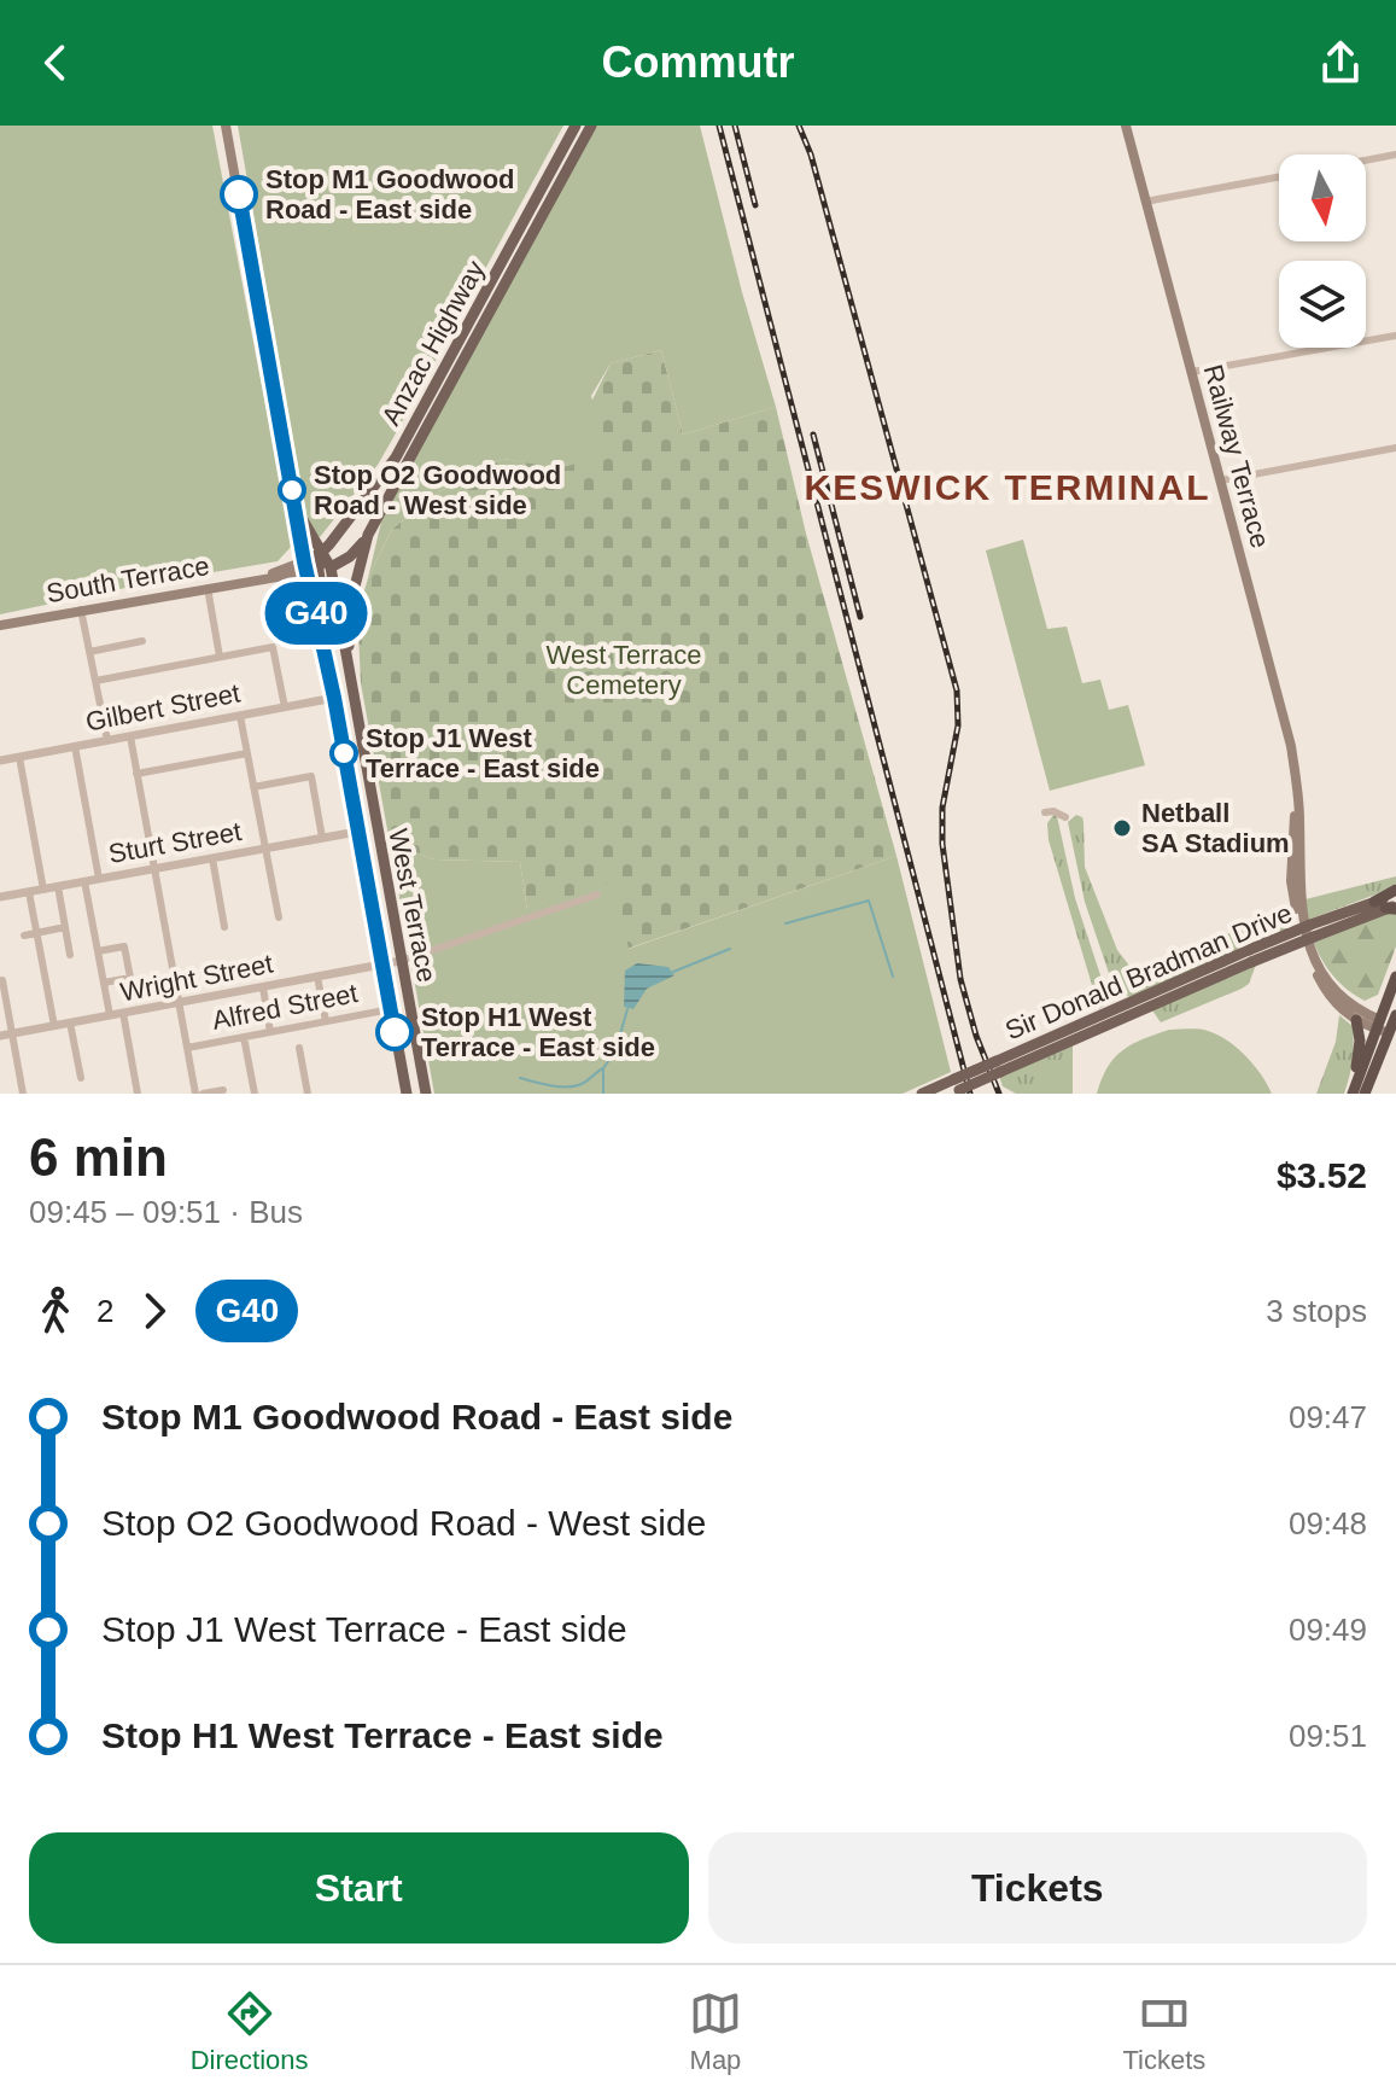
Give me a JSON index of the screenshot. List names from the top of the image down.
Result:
{
  "streets": {
    "main road": [
      "Anzac Highway",
      "Railway Terrace",
      "South Terrace",
      "West Terrace",
      "Sir Donald Bradman Drive"
    ],
    "street": [
      "Gilbert Street",
      "Sturt Street",
      "Wright Street",
      "Alfred Street"
    ]
  },
  "crossings": [
    ["Anzac Highway", "South Terrace"],
    ["Anzac Highway", "West Terrace"],
    ["South Terrace", "West Terrace"],
    ["Gilbert Street", "West Terrace"],
    ["Sturt Street", "West Terrace"],
    ["West Terrace", "Wright Street"],
    ["West Terrace", "Alfred Street"]
  ],
  "districts": ["KESWICK TERMINAL"],
  "parks": ["West Terrace Cemetery"],
  "places": [
    "Stop M1 Goodwood Road - East side",
    "Stop O2 Goodwood Road - West side",
    "Stop J1 West Terrace - East side",
    "Netball SA Stadium",
    "Stop H1 West Terrace - East side"
  ],
  "lines": ["bus line G40"],
  "north": "bottom",
  "page": {
    "header": "Commutr",
    "on_map": "G40",
    "heading": ["6 min", "09:45 – 09:51 · Bus", "$3.52"],
    "legs": ["2", "G40", "3 stops"],
    "list": [
      {
        "name": "Stop M1 Goodwood Road - East side",
        "value": "09:47"
      },
      {
        "name": "Stop O2 Goodwood Road - West side",
        "value": "09:48"
      },
      {
        "name": "Stop J1 West Terrace - East side",
        "value": "09:49"
      },
      {
        "name": "Stop H1 West Terrace - East side",
        "value": "09:51"
      }
    ],
    "buttons": ["Start", "Tickets"],
    "tabs": ["Directions", "Map", "Tickets"]
  }
}
